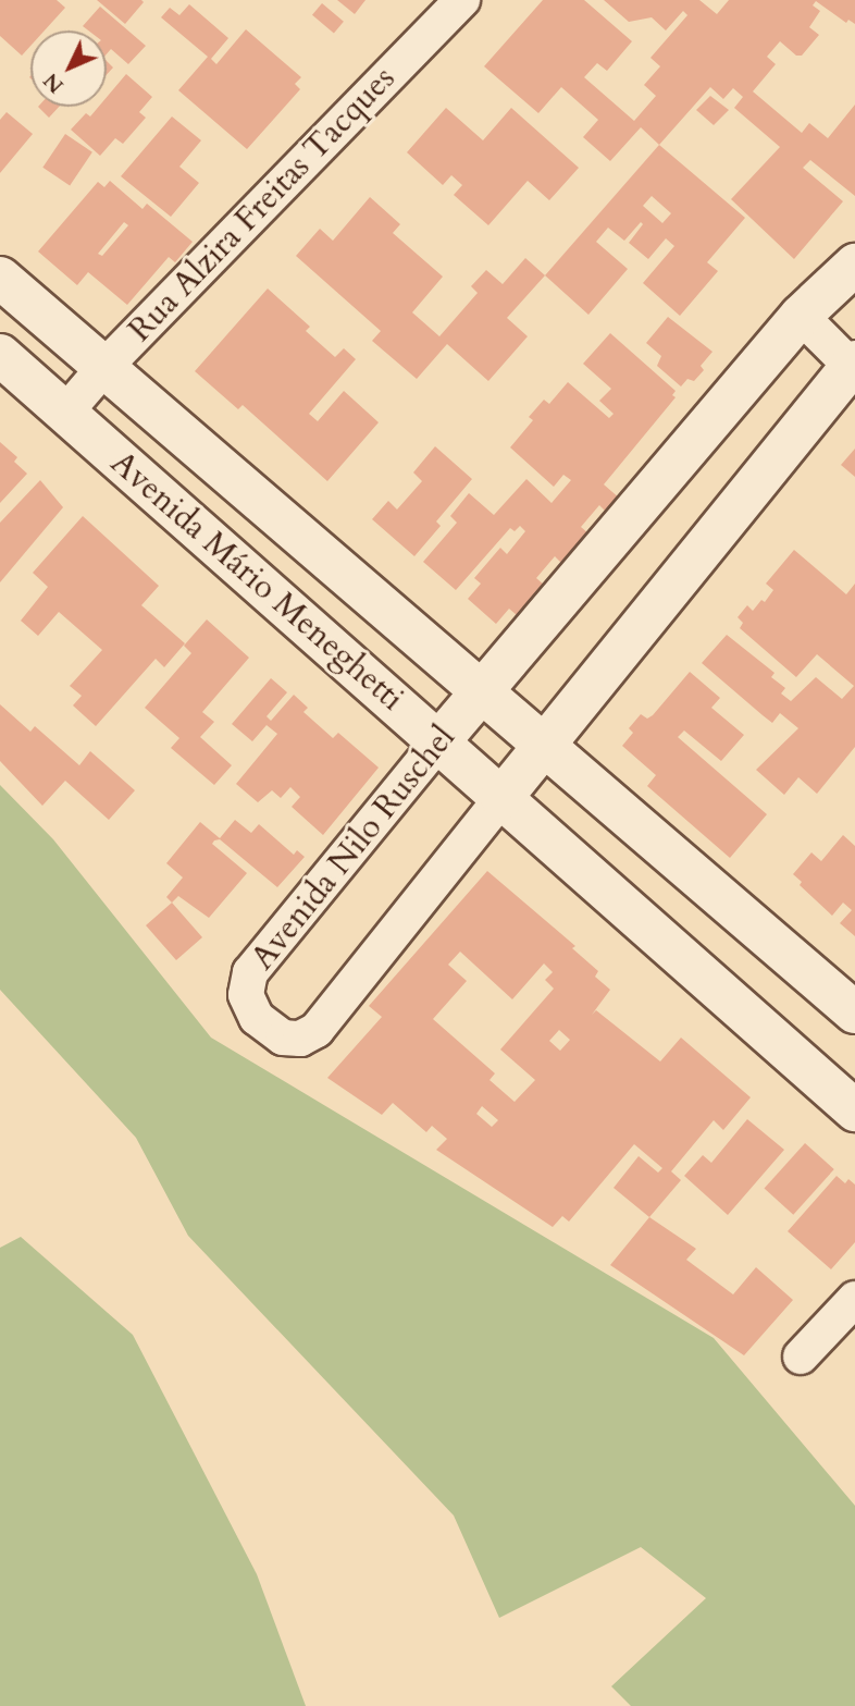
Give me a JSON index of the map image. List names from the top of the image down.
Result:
{
  "streets": {
    "street": ["Rua Alzira Freitas Tacques", "Avenida Mário Meneghetti", "Avenida Nilo Ruschel"]
  },
  "crossings": [
    ["Rua Alzira Freitas Tacques", "Avenida Mário Meneghetti"],
    ["Avenida Mário Meneghetti", "Avenida Nilo Ruschel"]
  ],
  "north": "bottom left"
}
